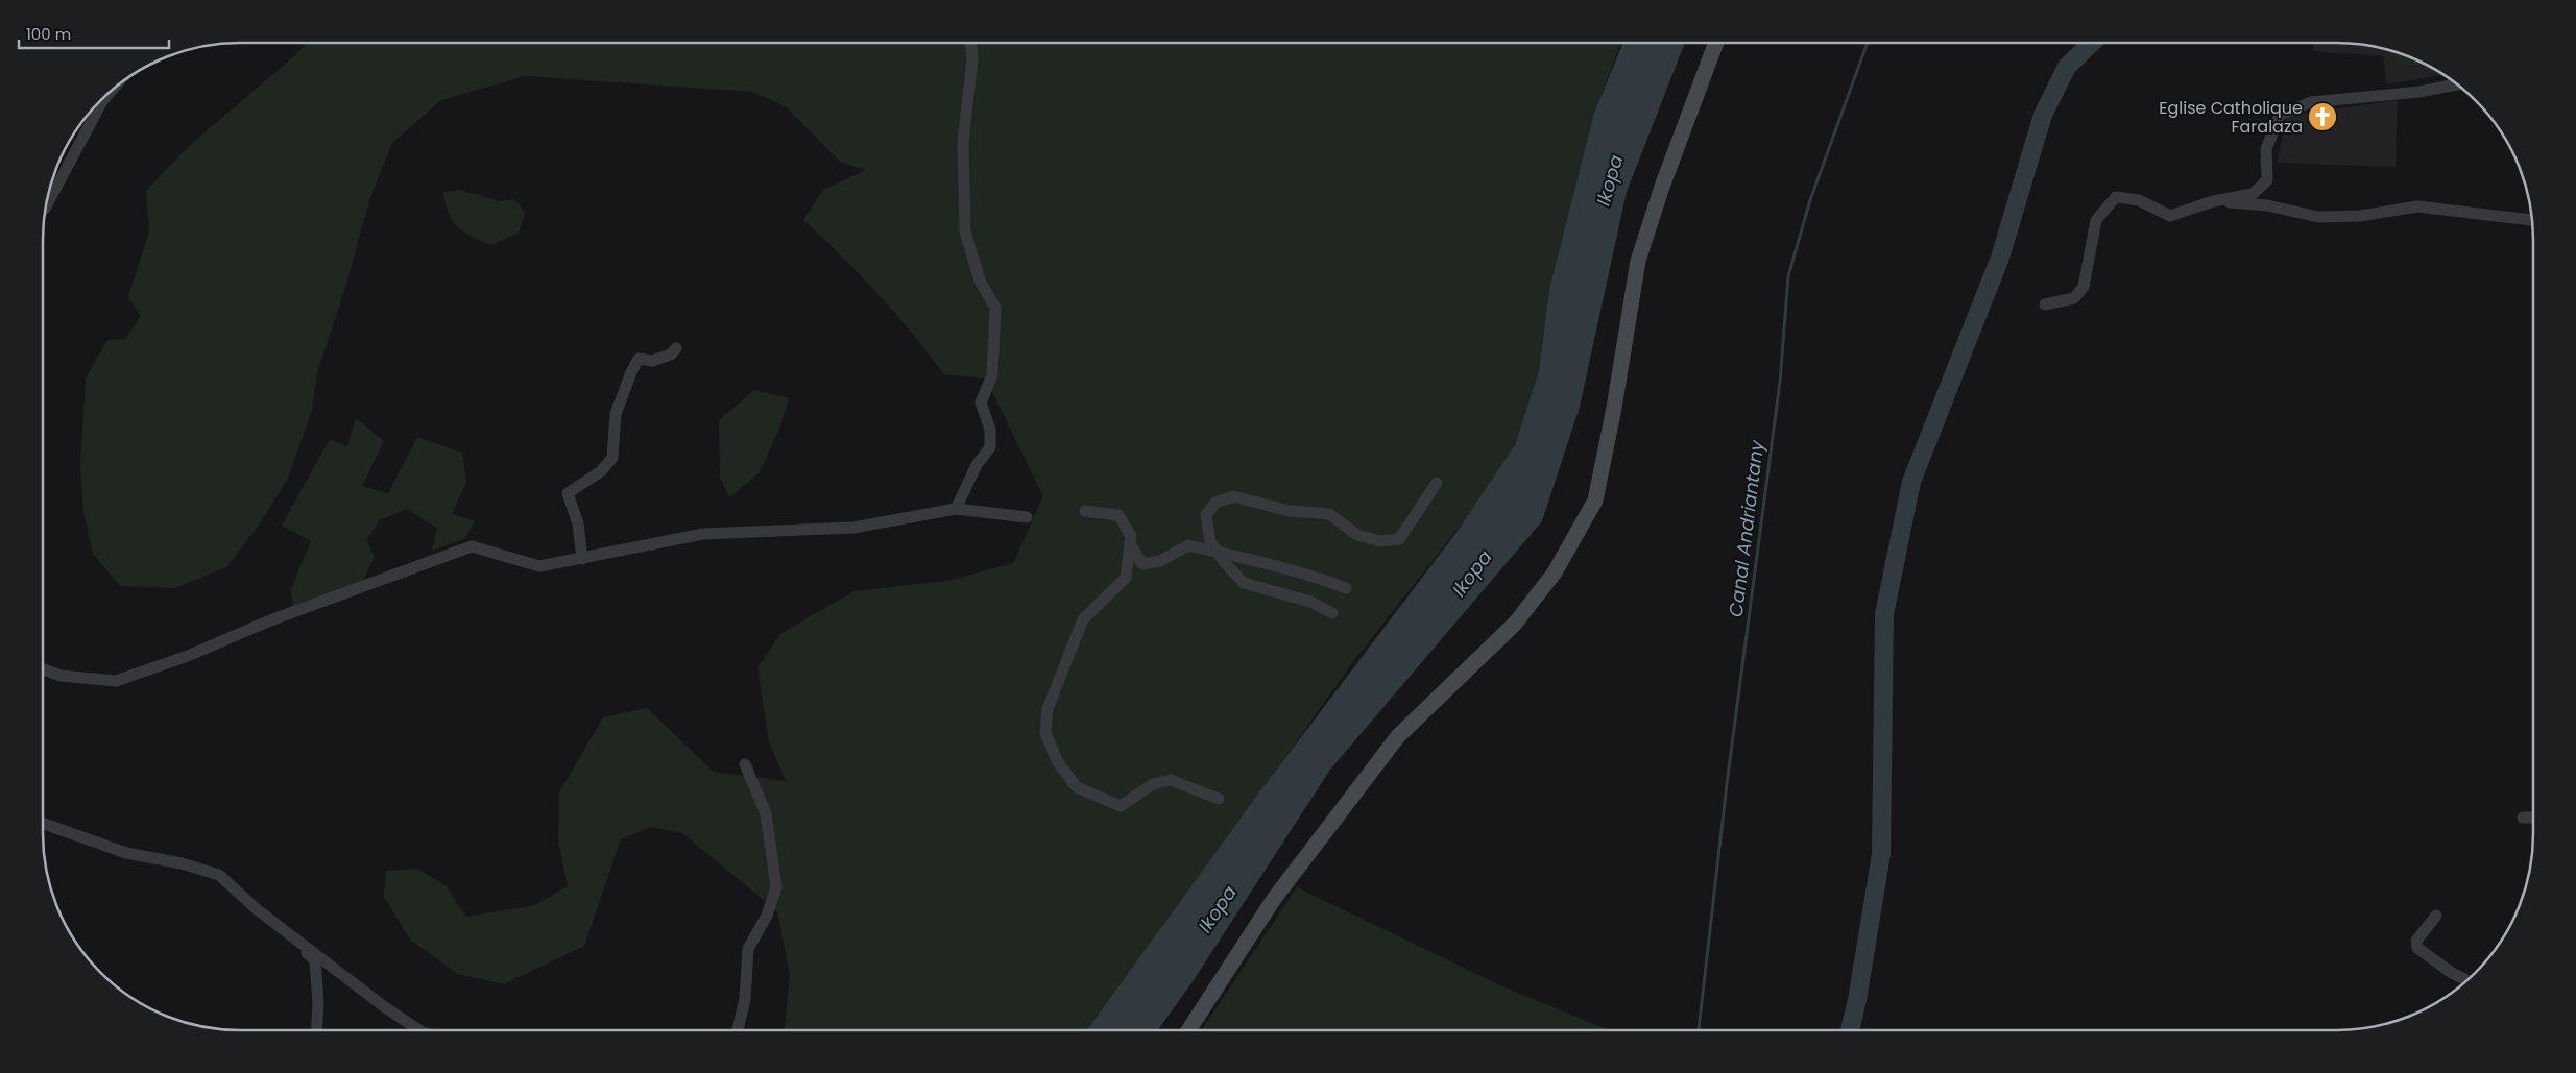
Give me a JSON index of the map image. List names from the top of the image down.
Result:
{
  "water": ["Ikopa", "Canal Andriantany"],
  "places": {
    "church": ["Eglise Catholique Faralaza"]
  },
  "scale_bar": "100 m"
}
